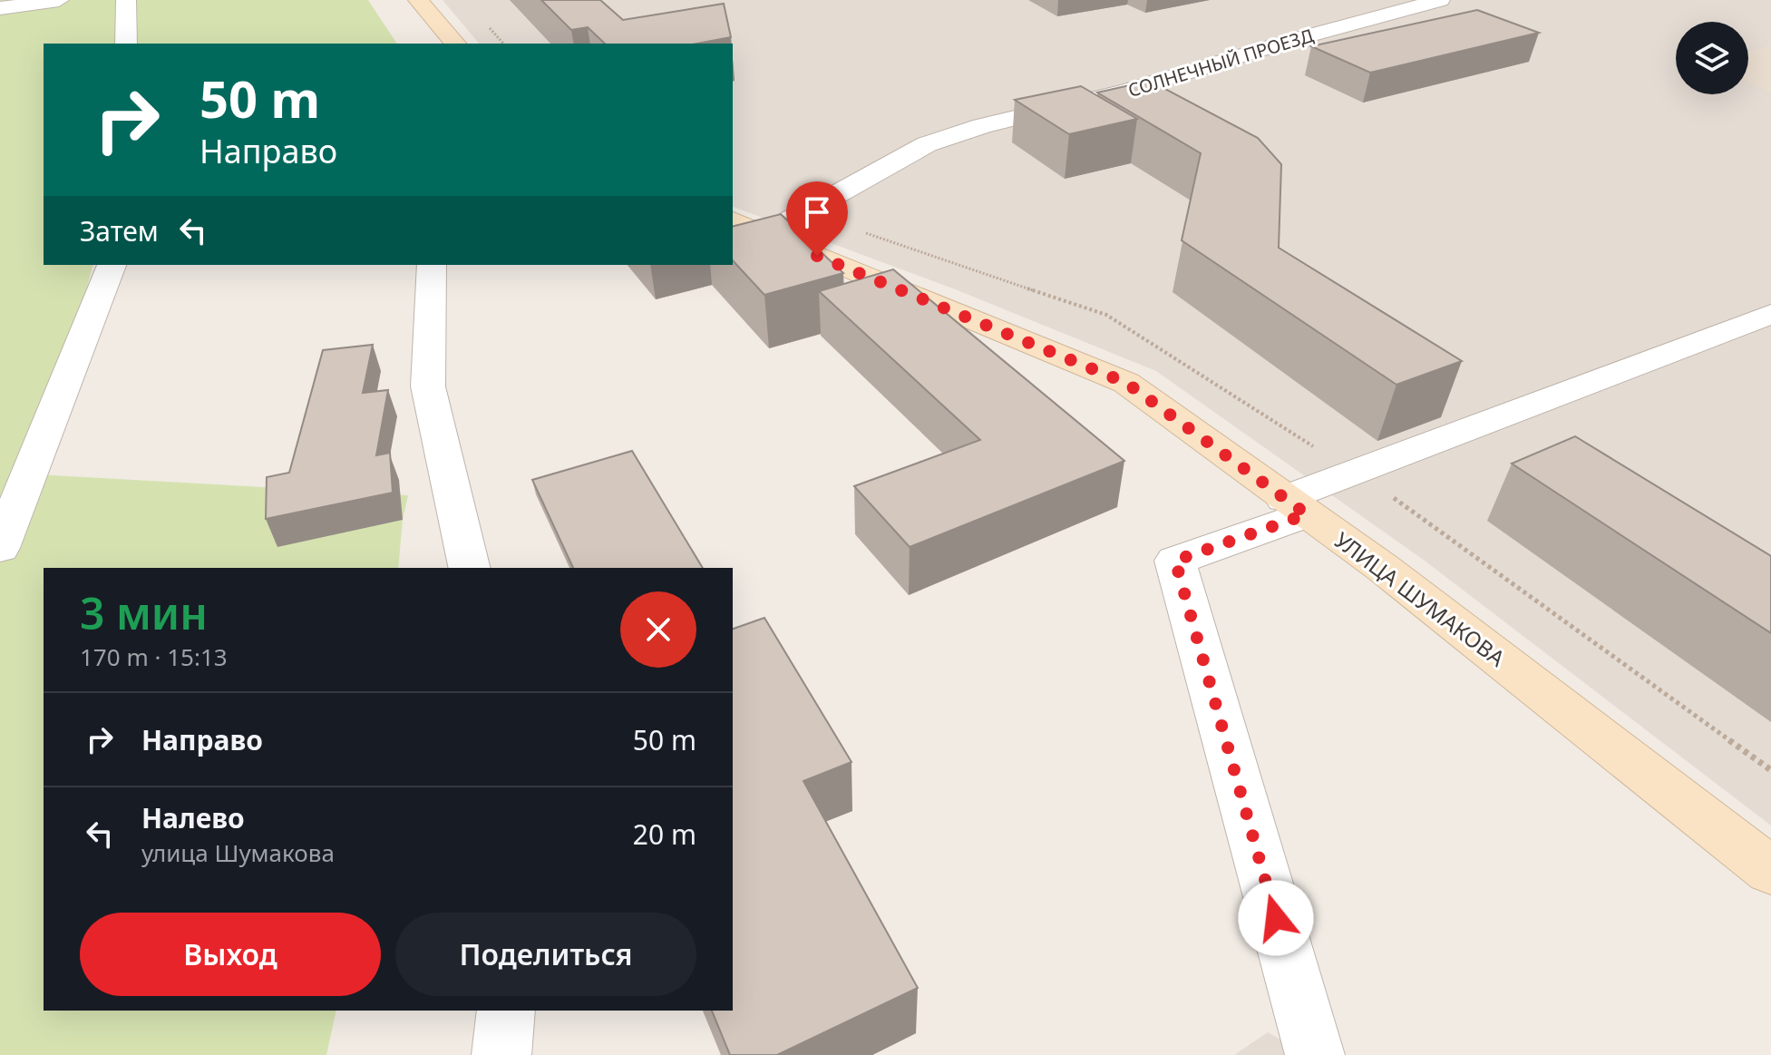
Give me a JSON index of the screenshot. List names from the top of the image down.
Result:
{
  "streets": {
    "street": ["СОЛНЕЧНЫЙ ПРОЕЗД", "УЛИЦА ШУМАКОВА"]
  },
  "crossings": [
    ["СОЛНЕЧНЫЙ ПРОЕЗД", "УЛИЦА ШУМАКОВА"]
  ],
  "page": {
    "turn": ["50 m", "Направо"],
    "then": "Затем",
    "heading": ["3 мин", "170 m · 15:13"],
    "list": [
      {
        "name": "Направо",
        "value": "50 m"
      },
      {
        "name": "Налево",
        "note": "улица Шумакова",
        "value": "20 m"
      }
    ],
    "buttons": ["Выход", "Поделиться"]
  }
}
